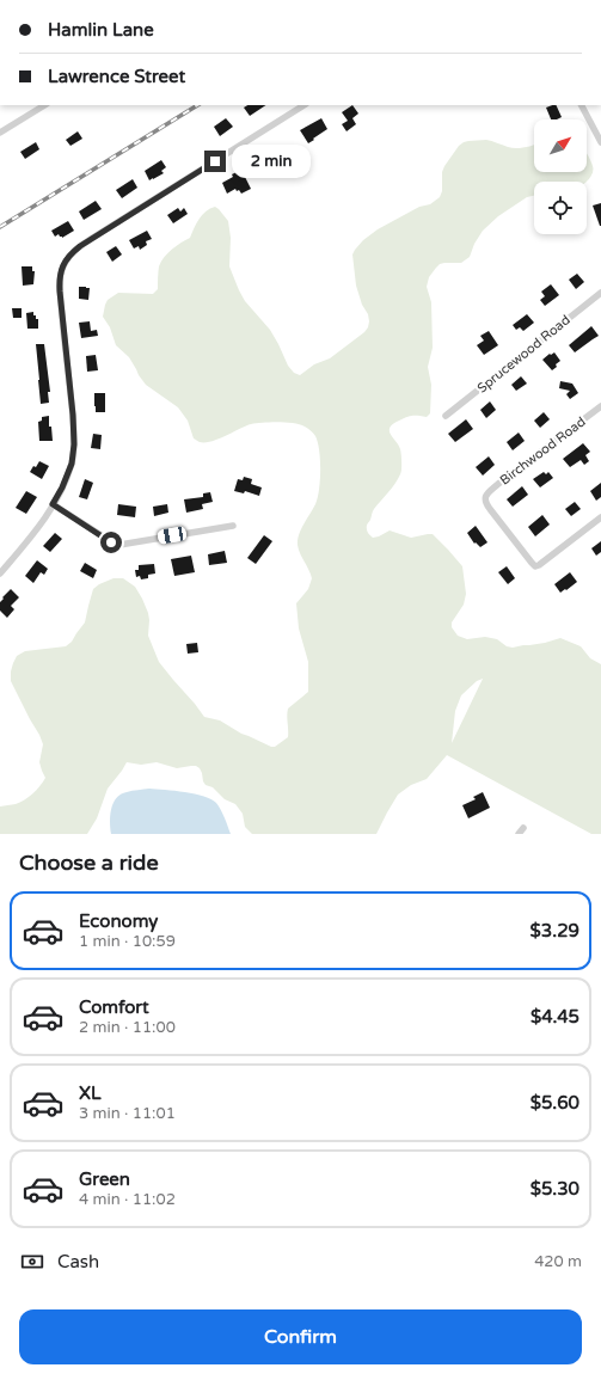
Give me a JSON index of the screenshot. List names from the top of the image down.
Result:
{
  "streets": {
    "street": ["Sprucewood Road", "Birchwood Road"]
  },
  "north": "top right",
  "page": {
    "banner": ["Hamlin Lane", "Lawrence Street"],
    "bubble": "2 min",
    "heading": "Choose a ride",
    "list": [
      {
        "name": "Economy",
        "note": "1 min · 10:59",
        "value": "$3.29"
      },
      {
        "name": "Comfort",
        "note": "2 min · 11:00",
        "value": "$4.45"
      },
      {
        "name": "XL",
        "note": "3 min · 11:01",
        "value": "$5.60"
      },
      {
        "name": "Green",
        "note": "4 min · 11:02",
        "value": "$5.30"
      }
    ],
    "pay": ["Cash", "420 m"],
    "buttons": "Confirm"
  }
}
